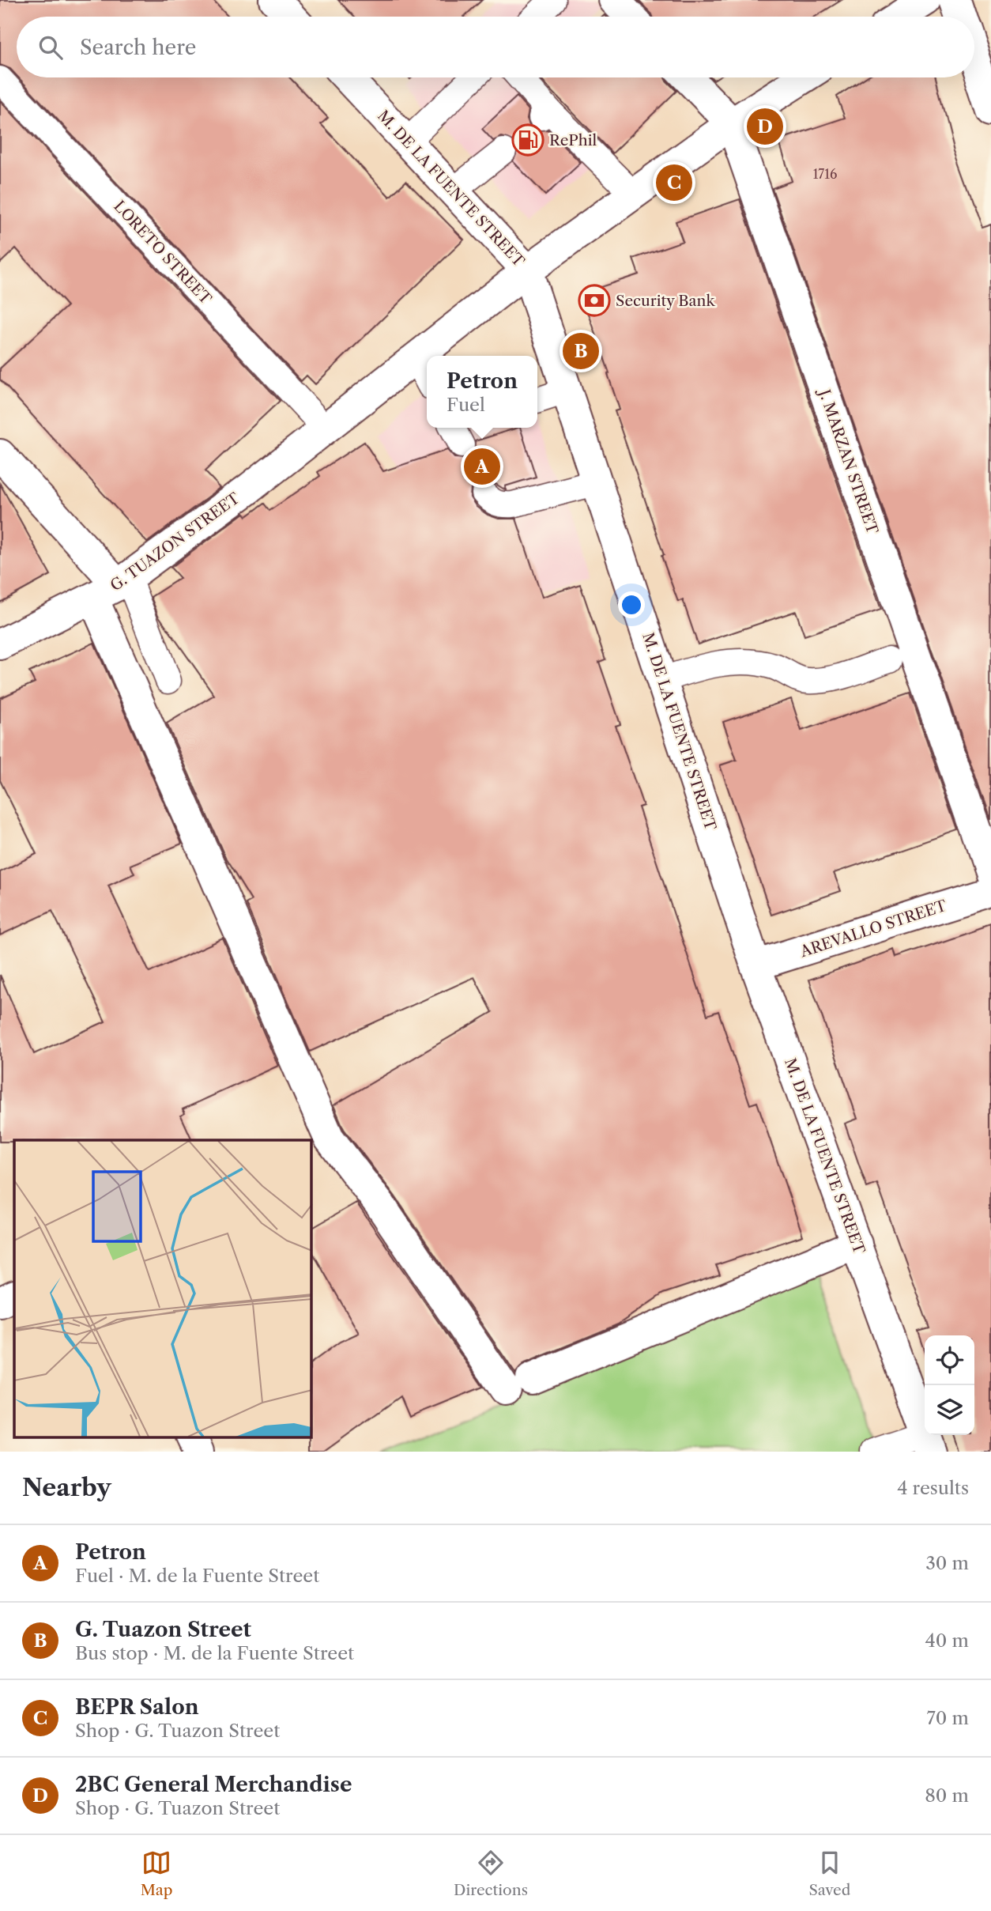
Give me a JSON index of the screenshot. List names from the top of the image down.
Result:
{
  "streets": {
    "street": [
      "M. DE LA FUENTE STREET",
      "J. MARZAN STREET",
      "G. TUAZON STREET",
      "AREVALLO STREET"
    ],
    "lane": ["LORETO STREET"]
  },
  "crossings": [
    ["M. DE LA FUENTE STREET", "G. TUAZON STREET"],
    ["M. DE LA FUENTE STREET", "AREVALLO STREET"],
    ["LORETO STREET", "G. TUAZON STREET"],
    ["J. MARZAN STREET", "G. TUAZON STREET"]
  ],
  "places": {
    "fuel station": ["RePhil"],
    "bank": ["Security Bank"]
  },
  "house_numbers": ["1716"],
  "page": {
    "search": "Search here",
    "pins": [
      "D",
      "C",
      "B",
      "A"
    ],
    "popup": ["Petron", "Fuel"],
    "heading": ["Nearby", "4 results"],
    "list": [
      {
        "mark": "A",
        "name": "Petron",
        "note": "Fuel · M. de la Fuente Street",
        "value": "30 m"
      },
      {
        "mark": "B",
        "name": "G. Tuazon Street",
        "note": "Bus stop · M. de la Fuente Street",
        "value": "40 m"
      },
      {
        "mark": "C",
        "name": "BEPR Salon",
        "note": "Shop · G. Tuazon Street",
        "value": "70 m"
      },
      {
        "mark": "D",
        "name": "2BC General Merchandise",
        "note": "Shop · G. Tuazon Street",
        "value": "80 m"
      }
    ],
    "nav": ["Map", "Directions", "Saved"]
  }
}
